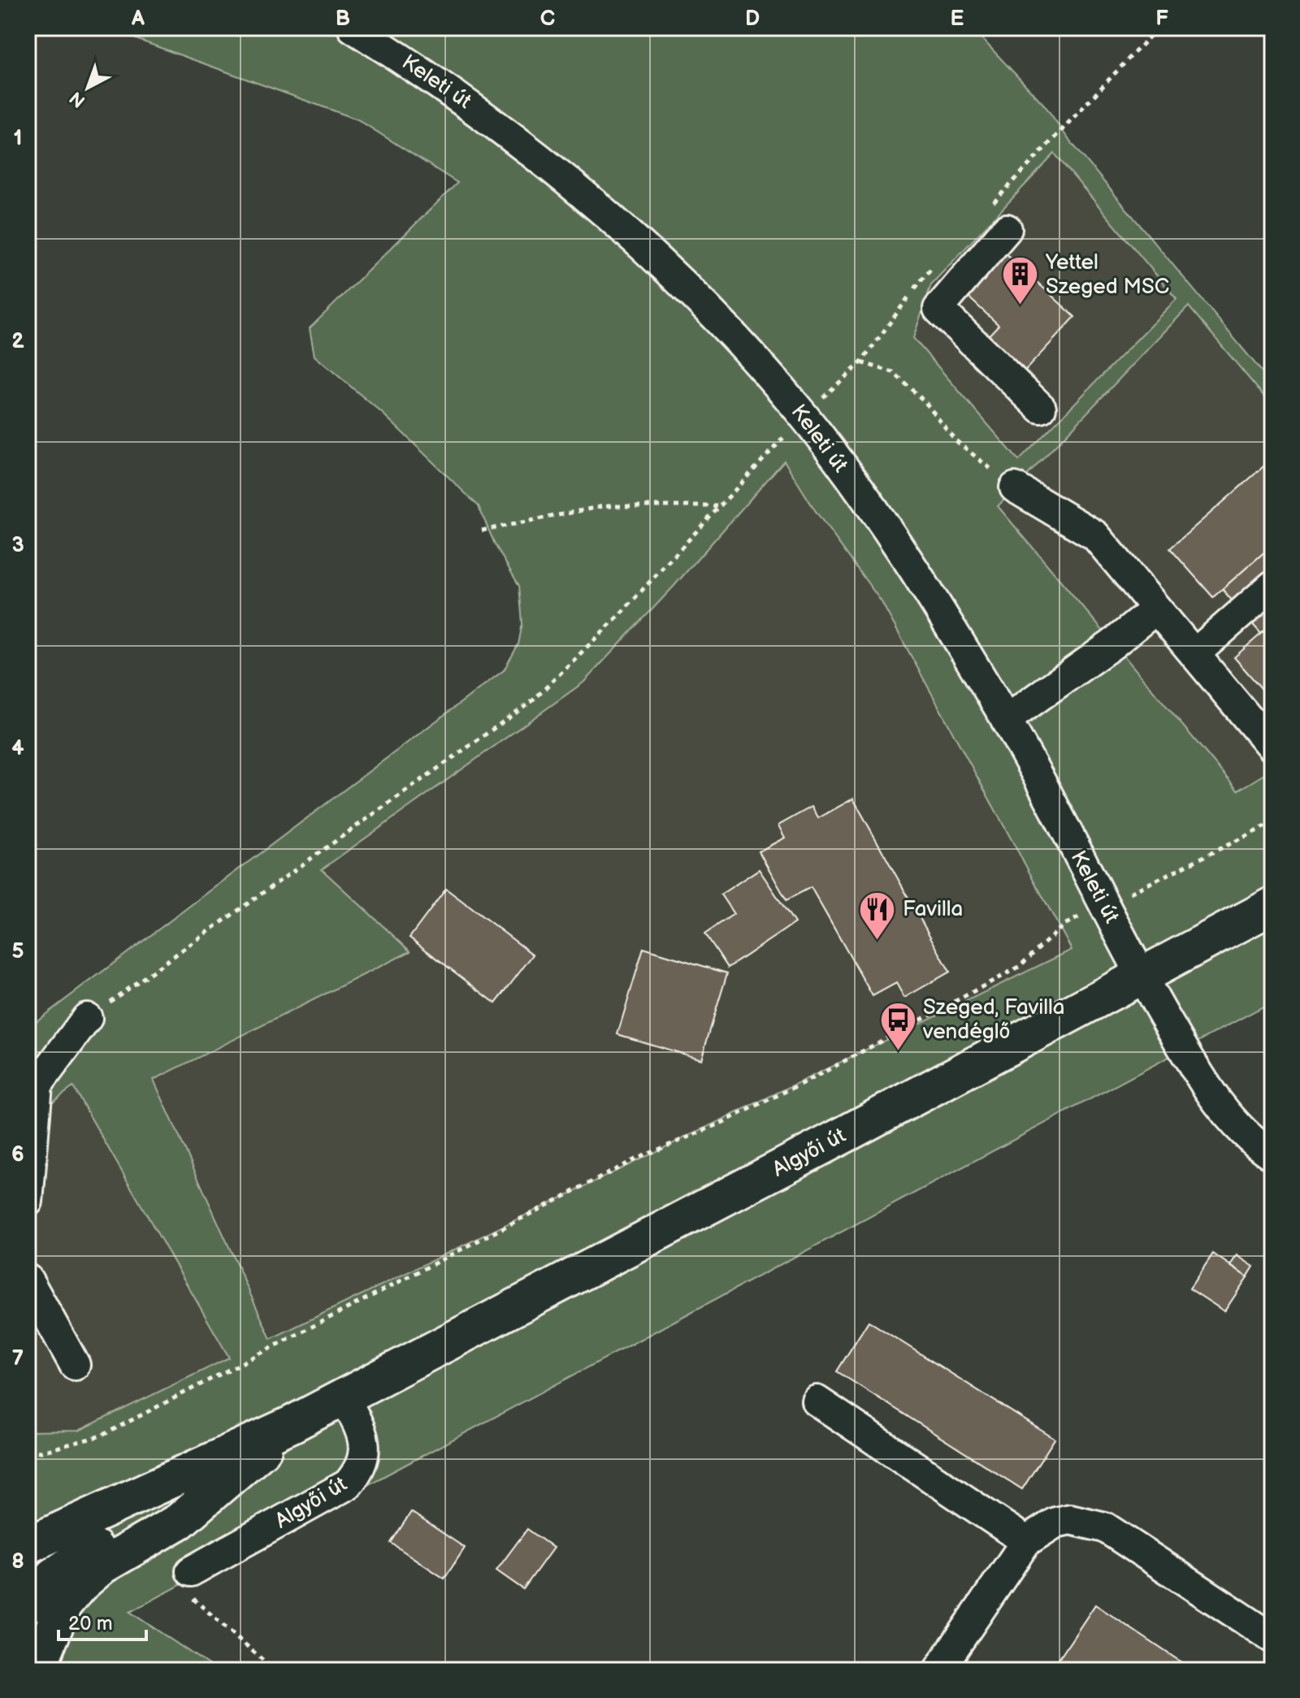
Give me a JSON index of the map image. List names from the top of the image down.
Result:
{
  "streets": {
    "main road": ["Algyői út"],
    "street": ["Keleti út"]
  },
  "crossings": [
    ["Keleti út", "Algyői út"]
  ],
  "places": {
    "building": ["Yettel Szeged MSC"],
    "restaurant": ["Favilla"],
    "bus stop": ["Szeged, Favilla vendéglő"]
  },
  "scale_bar": "20 m",
  "north": "bottom left",
  "grid": {
    "columns": [
      "A",
      "B",
      "C",
      "D",
      "E",
      "F"
    ],
    "rows": [
      "1",
      "2",
      "3",
      "4",
      "5",
      "6",
      "7",
      "8"
    ]
  }
}
